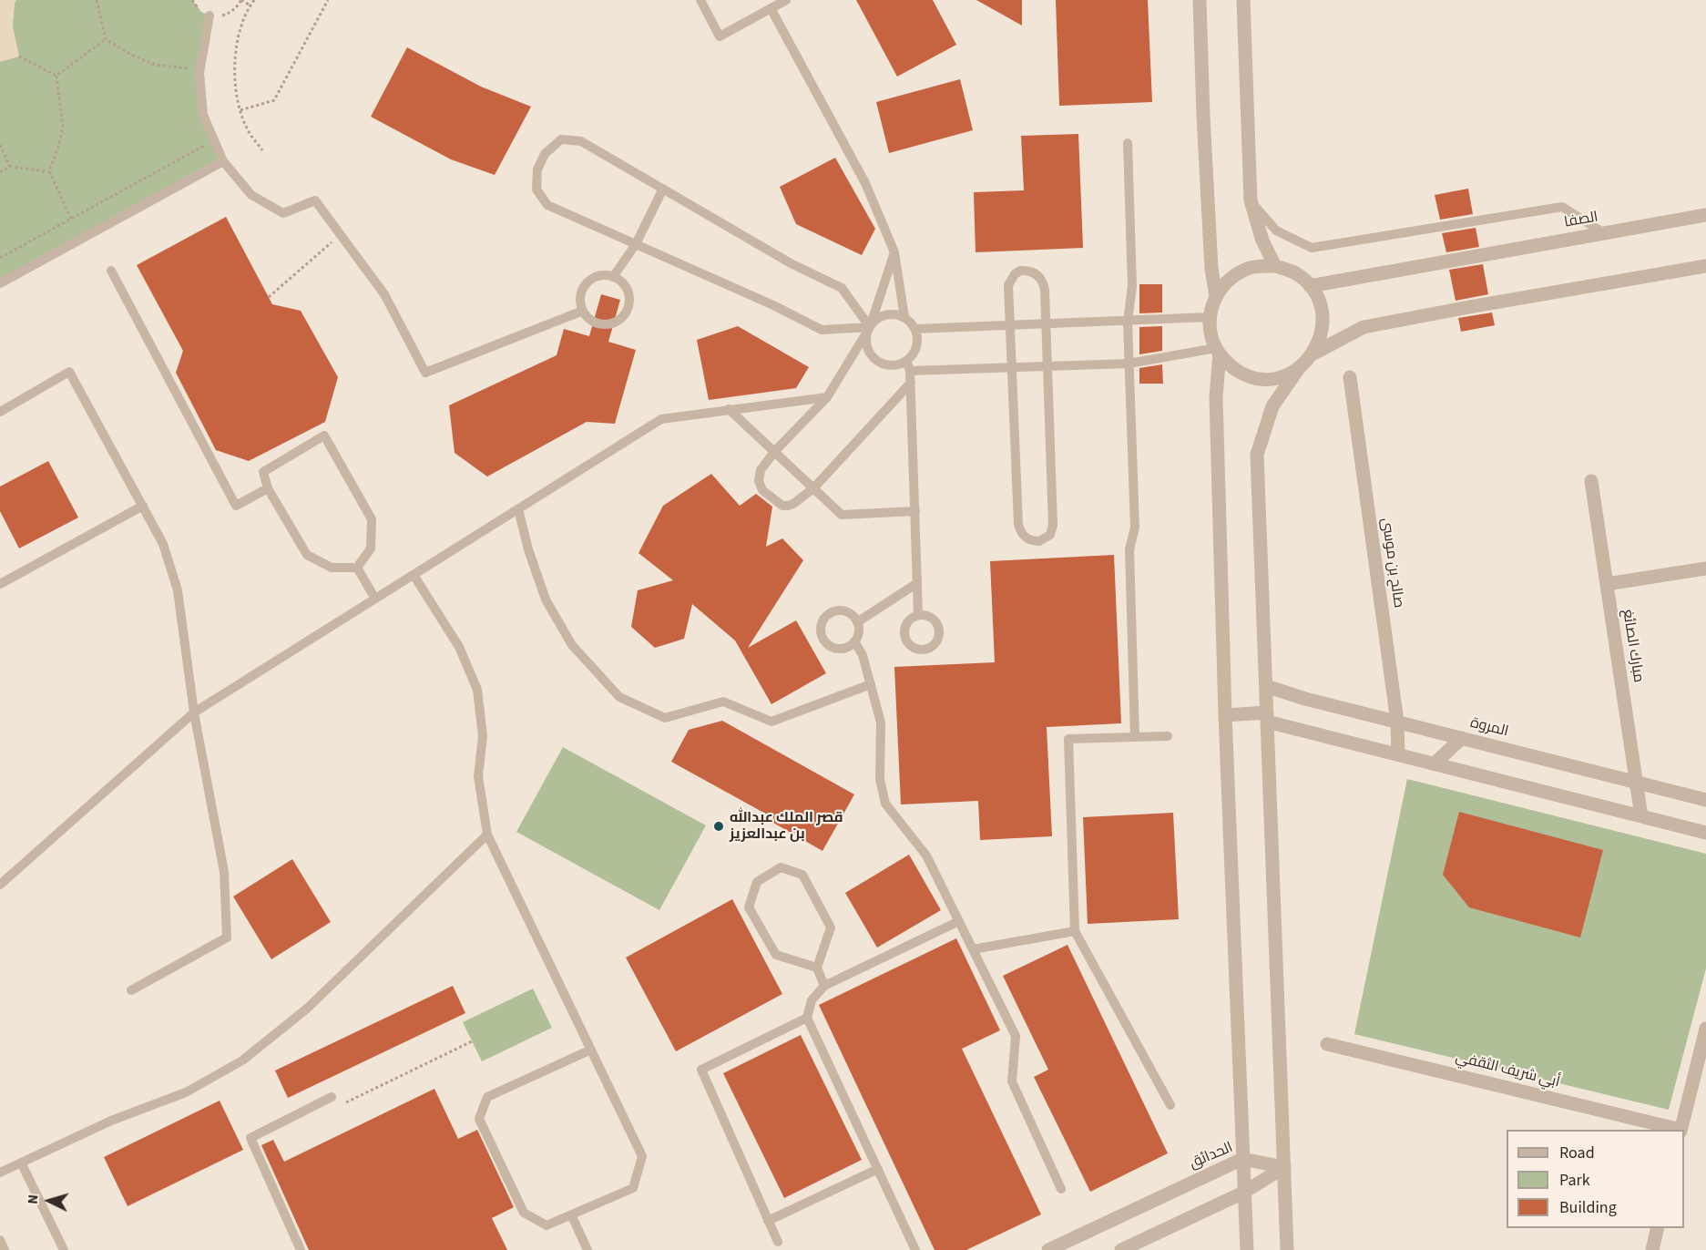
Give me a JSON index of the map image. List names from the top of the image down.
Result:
{
  "streets": {
    "street": [
      "الصفا",
      "صالح بن موسى",
      "مبارك الصائغ",
      "المروة",
      "أبي شريف الثقفي",
      "الحدائق"
    ]
  },
  "crossings": [
    ["صالح بن موسى", "المروة"],
    ["مبارك الصائغ", "المروة"]
  ],
  "places": ["قصر الملك عبدالله بن عبدالعزيز"],
  "legend": ["Road", "Park", "Building"],
  "north": "left"
}
